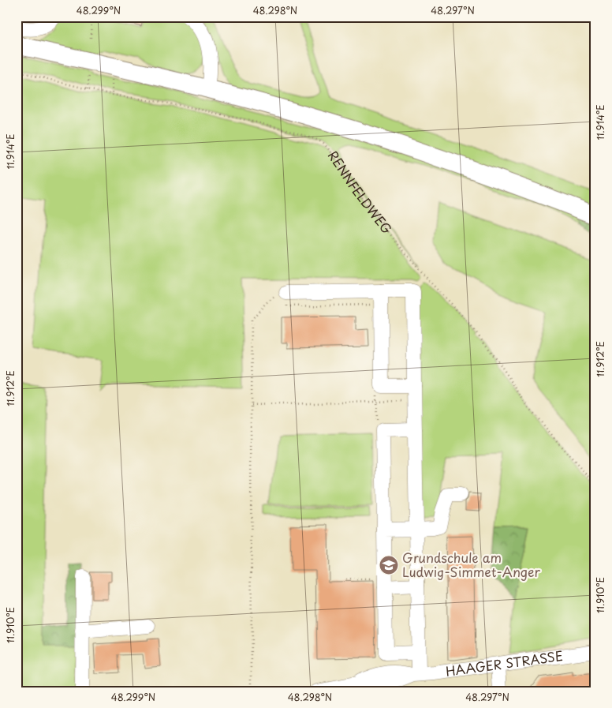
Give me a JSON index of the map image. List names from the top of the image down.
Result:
{
  "streets": {
    "street": ["HAAGER STRASSE"],
    "path": ["RENNFELDWEG"]
  },
  "places": {
    "school or university": ["Grundschule am Ludwig-Simmet-Anger"]
  },
  "coordinates": [
    "48.299°N",
    "48.298°N",
    "48.297°N",
    "11.914°E",
    "11.912°E",
    "11.910°E"
  ]
}
